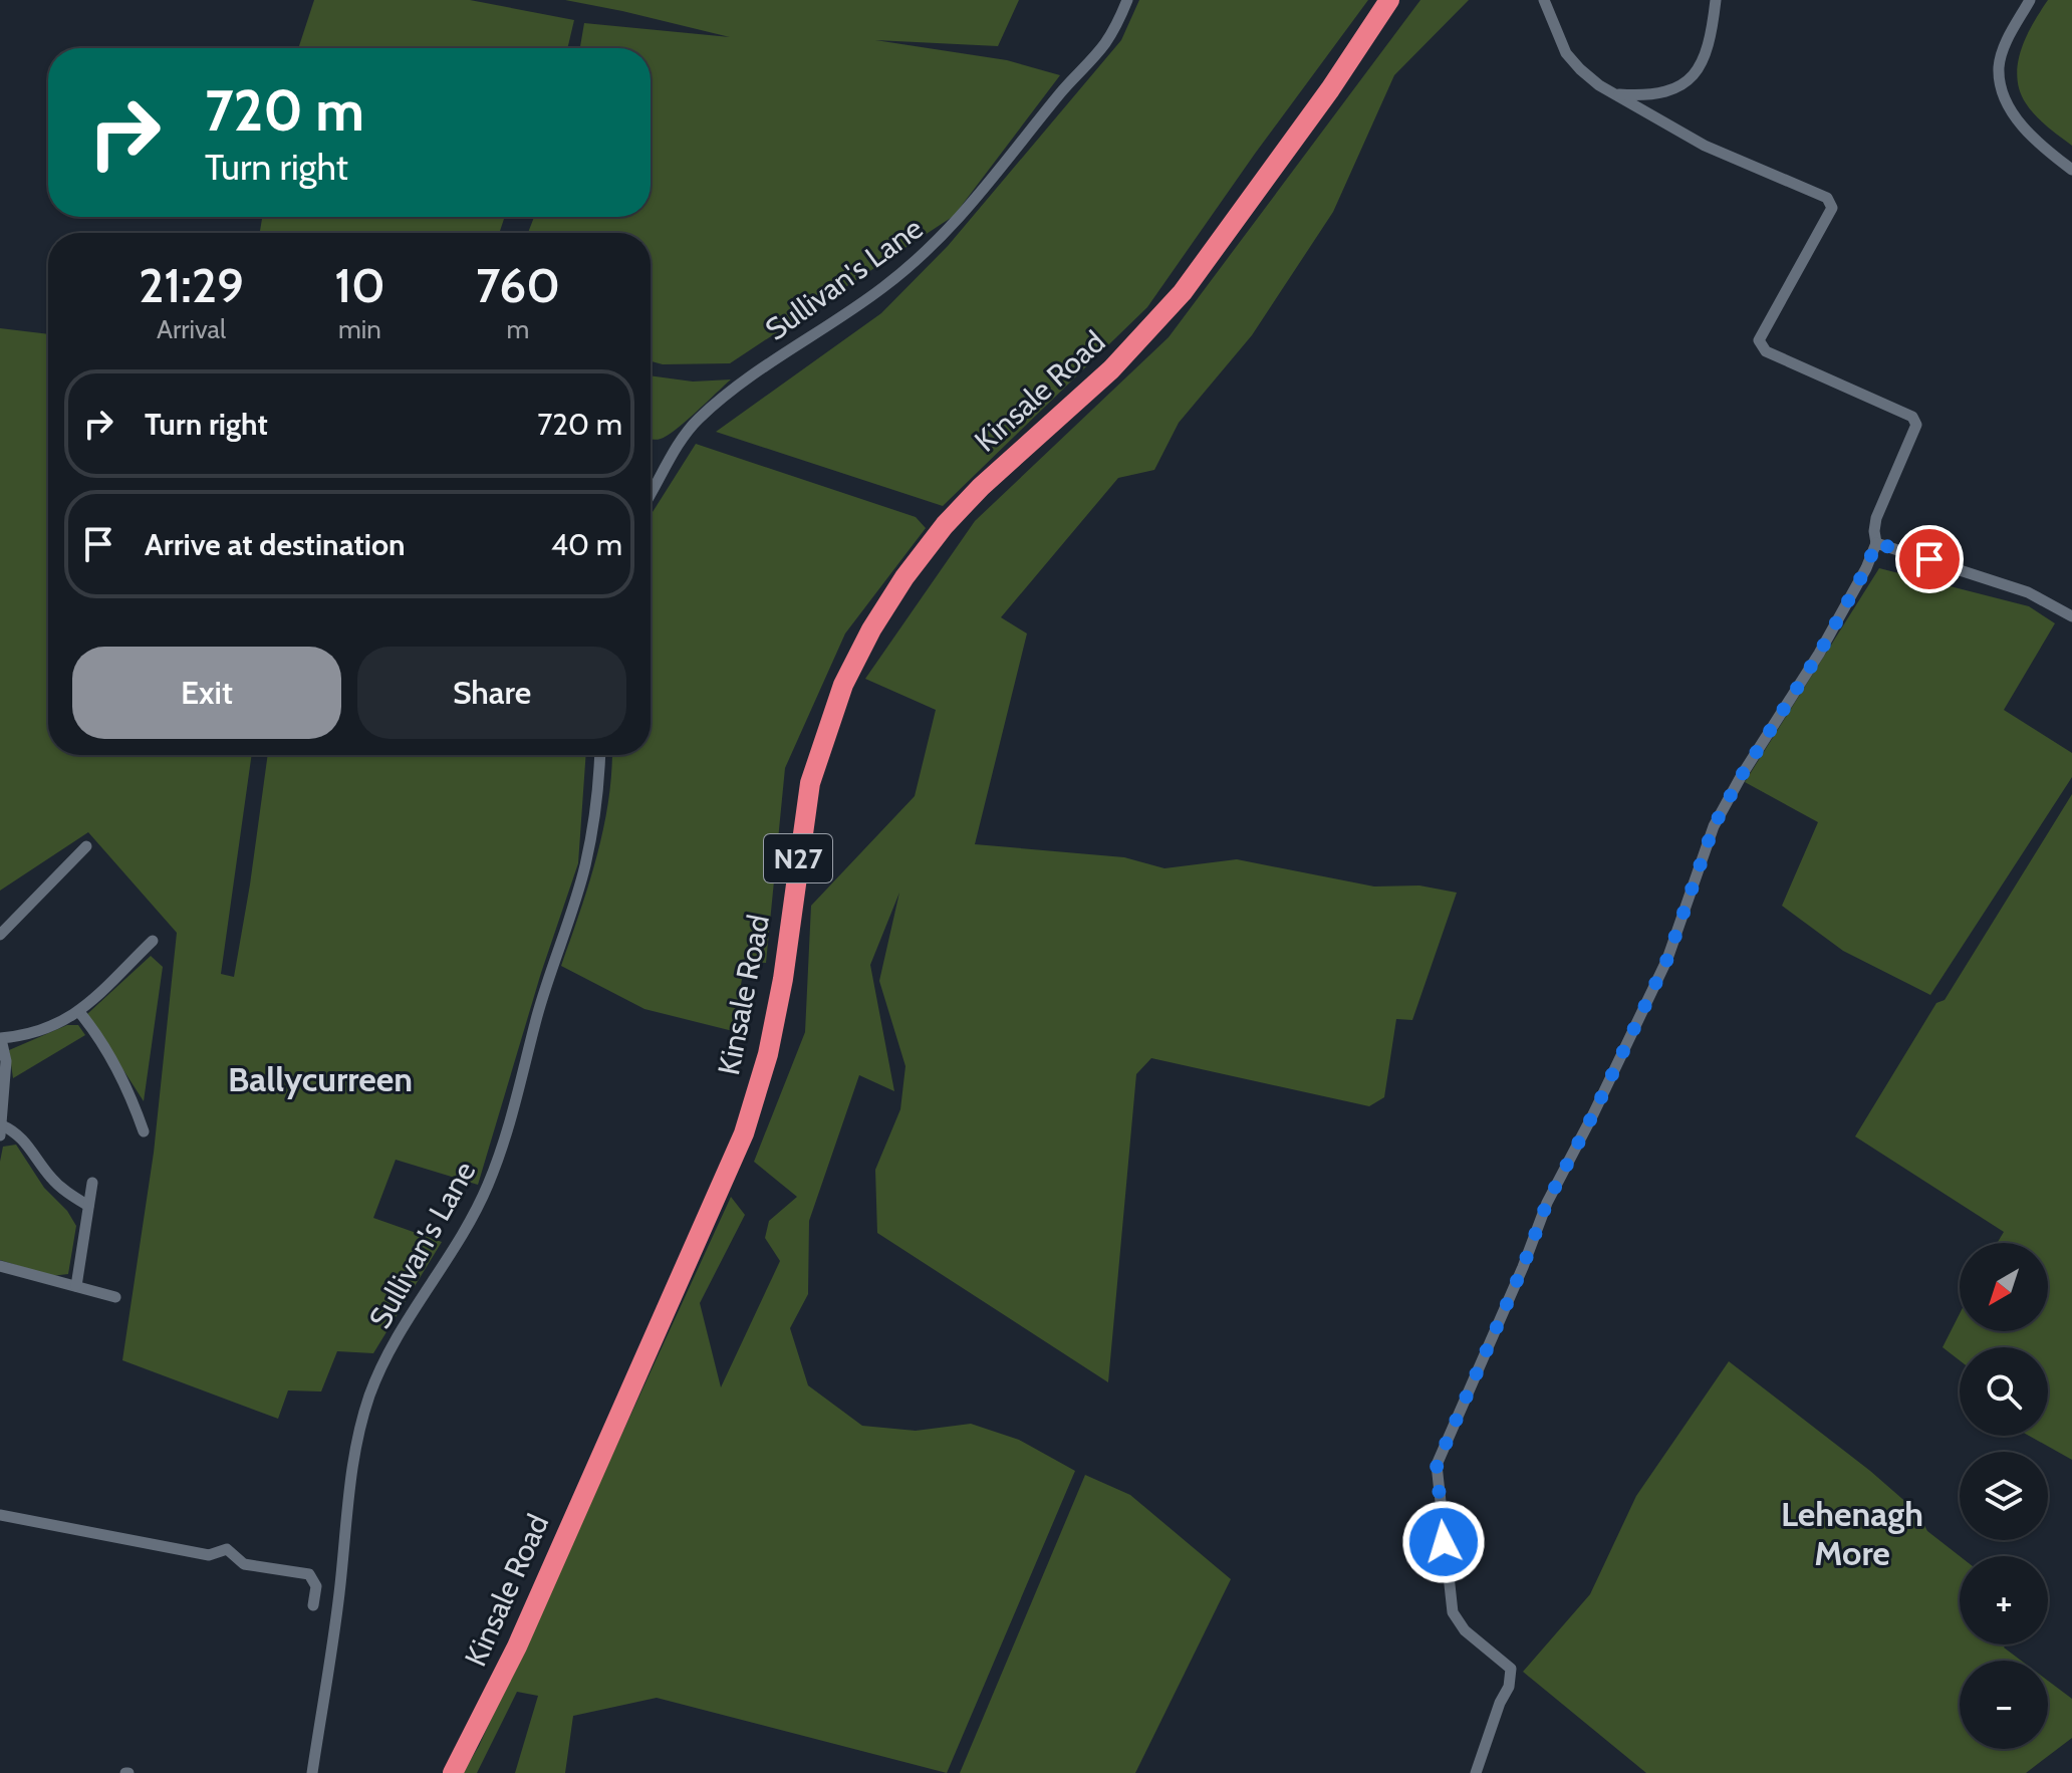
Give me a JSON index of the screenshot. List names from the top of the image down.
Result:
{
  "streets": {
    "highway": ["Kinsale Road", "N27"],
    "street": ["Sullivan's Lane"]
  },
  "districts": ["Ballycurreen", "Lehenagh More"],
  "north": "bottom left",
  "page": {
    "turn": ["720 m", "Turn right"],
    "eta": [
      "21:29",
      "Arrival",
      "10",
      "min",
      "760",
      "m"
    ],
    "list": [
      {
        "name": "Turn right",
        "value": "720 m"
      },
      {
        "name": "Arrive at destination",
        "value": "40 m"
      }
    ],
    "buttons": ["Exit", "Share"],
    "map_buttons": ["+", "−"]
  }
}
